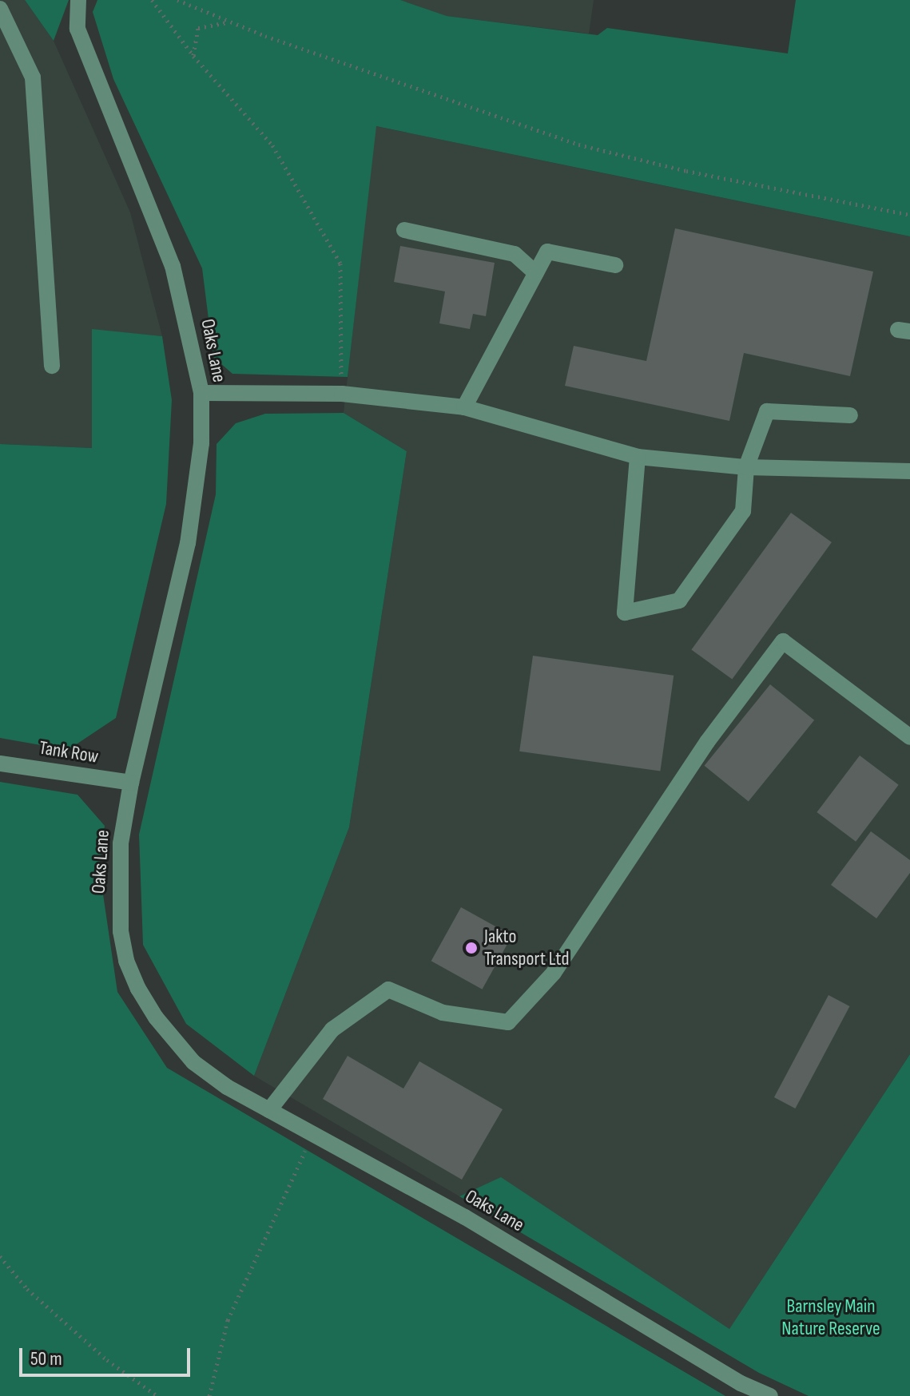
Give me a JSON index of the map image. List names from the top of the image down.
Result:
{
  "streets": {
    "street": ["Oaks Lane", "Tank Row"]
  },
  "crossings": [
    ["Oaks Lane", "Tank Row"]
  ],
  "parks": ["Barnsley Main Nature Reserve"],
  "places": ["Jakto Transport Ltd"],
  "scale_bar": "50 m"
}
